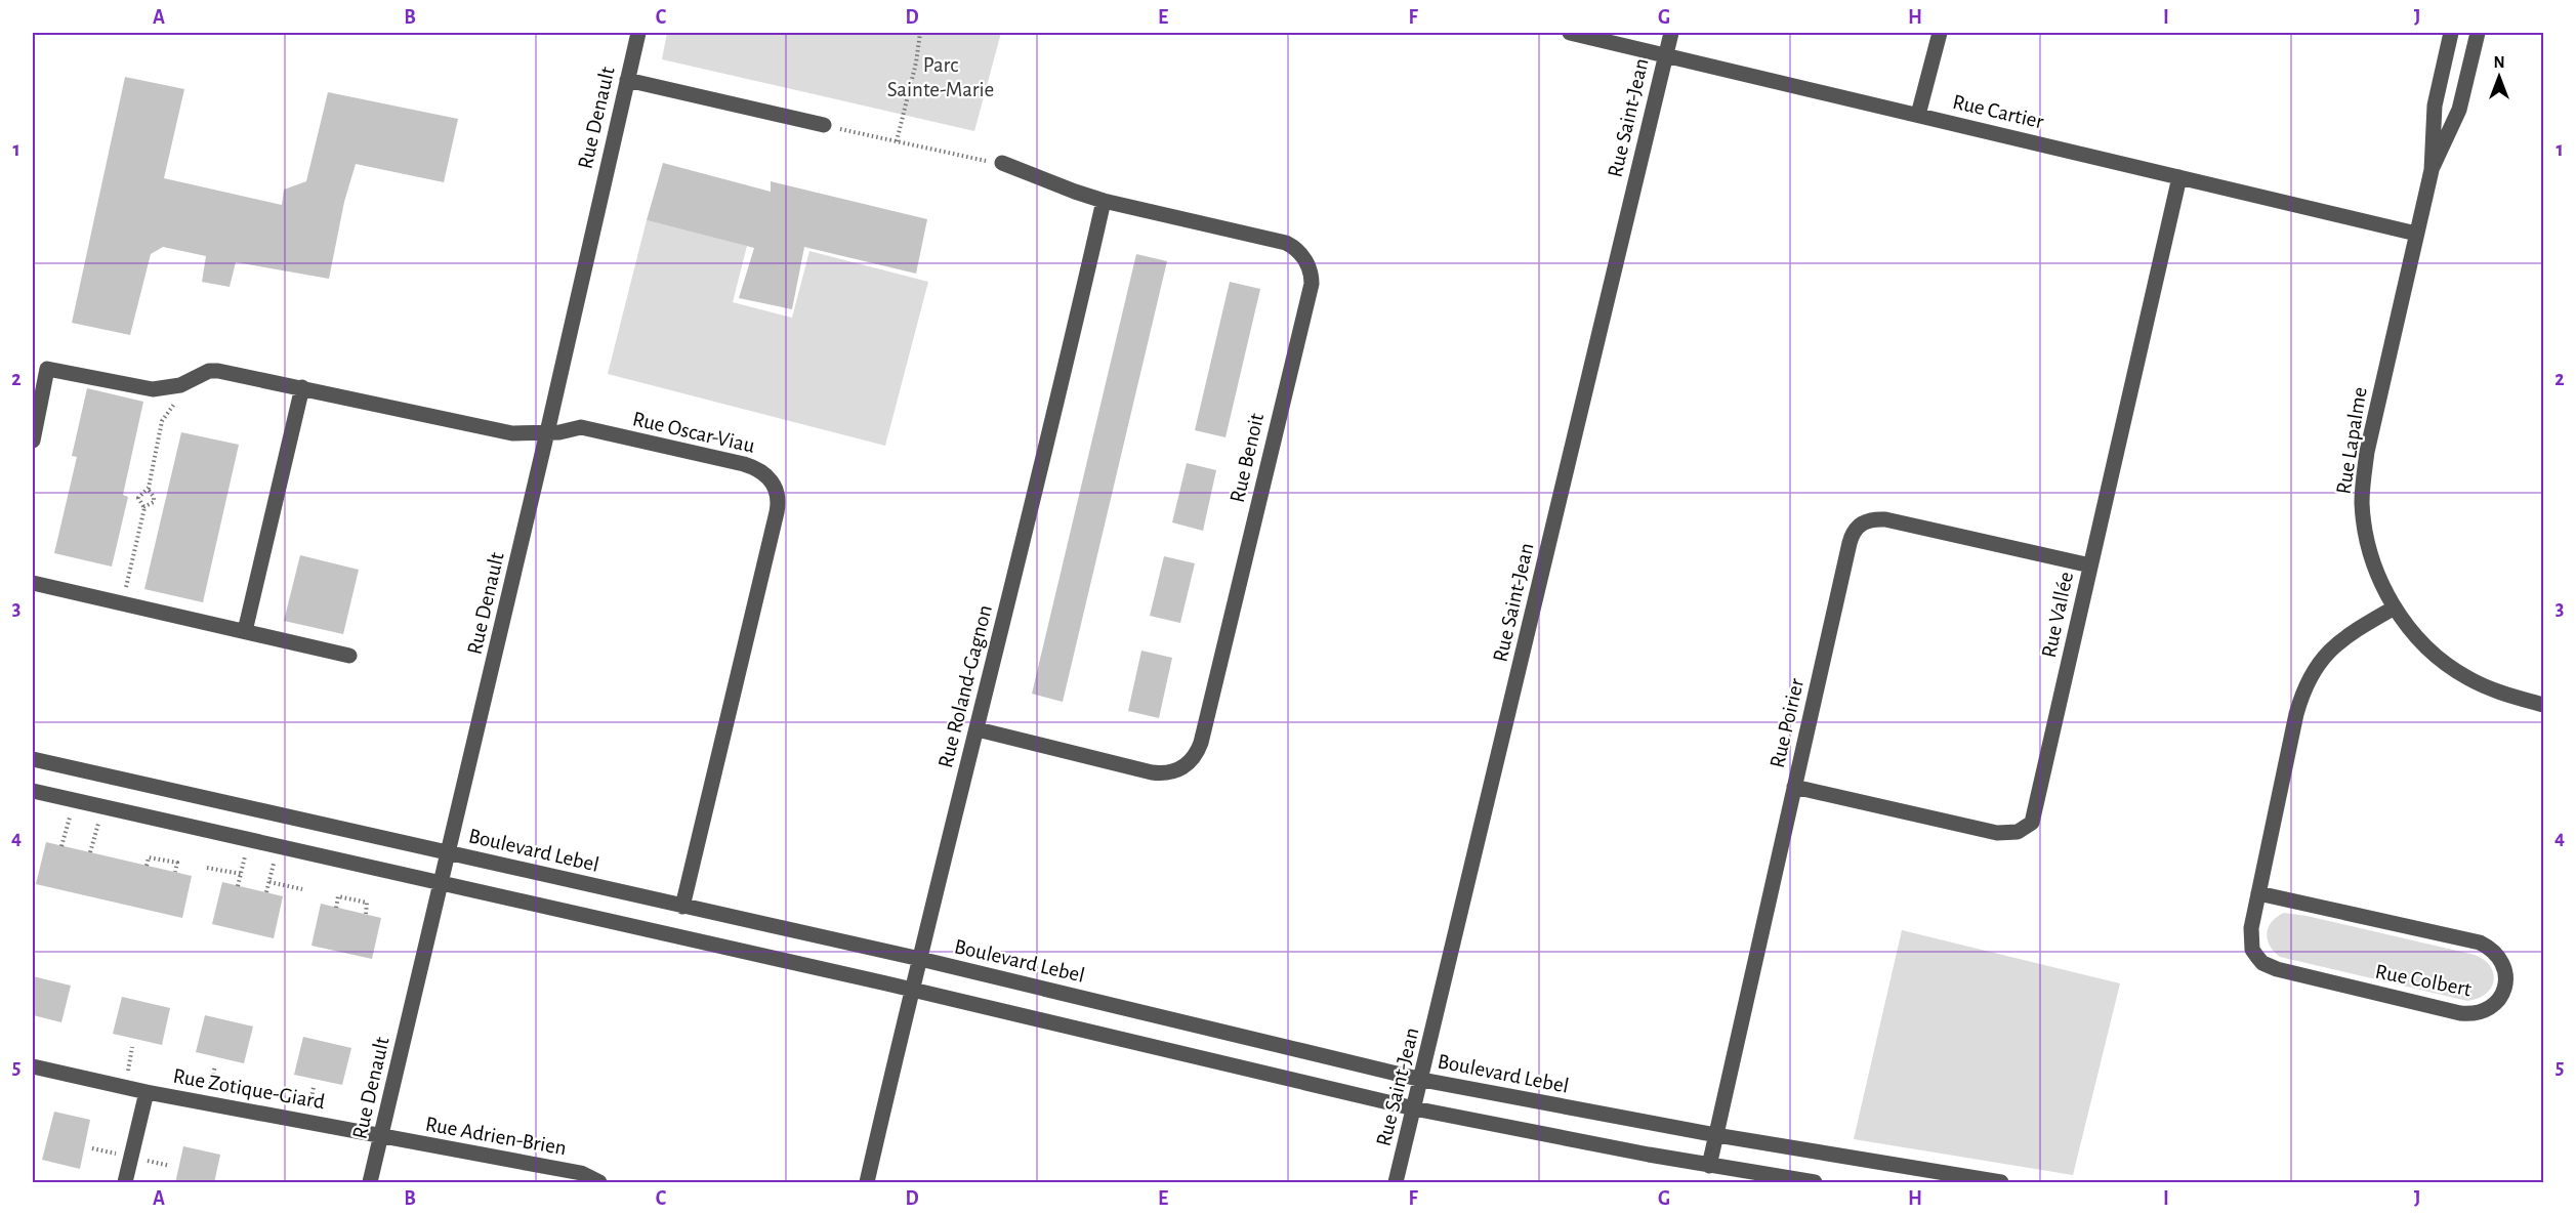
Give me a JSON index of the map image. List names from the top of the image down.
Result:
{
  "streets": {
    "street": [
      "Rue Cartier",
      "Rue Denault",
      "Rue Saint-Jean",
      "Rue Oscar-Viau",
      "Rue Lapalme",
      "Rue Benoit",
      "Rue Vallée",
      "Rue Roland-Gagnon",
      "Rue Poirier",
      "Boulevard Lebel",
      "Rue Colbert",
      "Rue Zotique-Giard",
      "Rue Adrien-Brien"
    ]
  },
  "crossings": [
    ["Rue Cartier", "Rue Saint-Jean"],
    ["Rue Cartier", "Rue Lapalme"],
    ["Rue Cartier", "Rue Vallée"],
    ["Rue Denault", "Rue Oscar-Viau"],
    ["Rue Denault", "Boulevard Lebel"],
    ["Rue Denault", "Rue Zotique-Giard"],
    ["Rue Denault", "Rue Adrien-Brien"],
    ["Rue Saint-Jean", "Boulevard Lebel"],
    ["Rue Oscar-Viau", "Boulevard Lebel"],
    ["Rue Lapalme", "Rue Colbert"],
    ["Rue Benoit", "Rue Roland-Gagnon"],
    ["Rue Vallée", "Rue Poirier"],
    ["Rue Roland-Gagnon", "Boulevard Lebel"],
    ["Rue Poirier", "Boulevard Lebel"],
    ["Rue Zotique-Giard", "Rue Adrien-Brien"]
  ],
  "parks": ["Parc Sainte-Marie"],
  "north": "top",
  "grid": {
    "columns": [
      "A",
      "B",
      "C",
      "D",
      "E",
      "F",
      "G",
      "H",
      "I",
      "J"
    ],
    "rows": [
      "1",
      "2",
      "3",
      "4",
      "5"
    ]
  }
}
